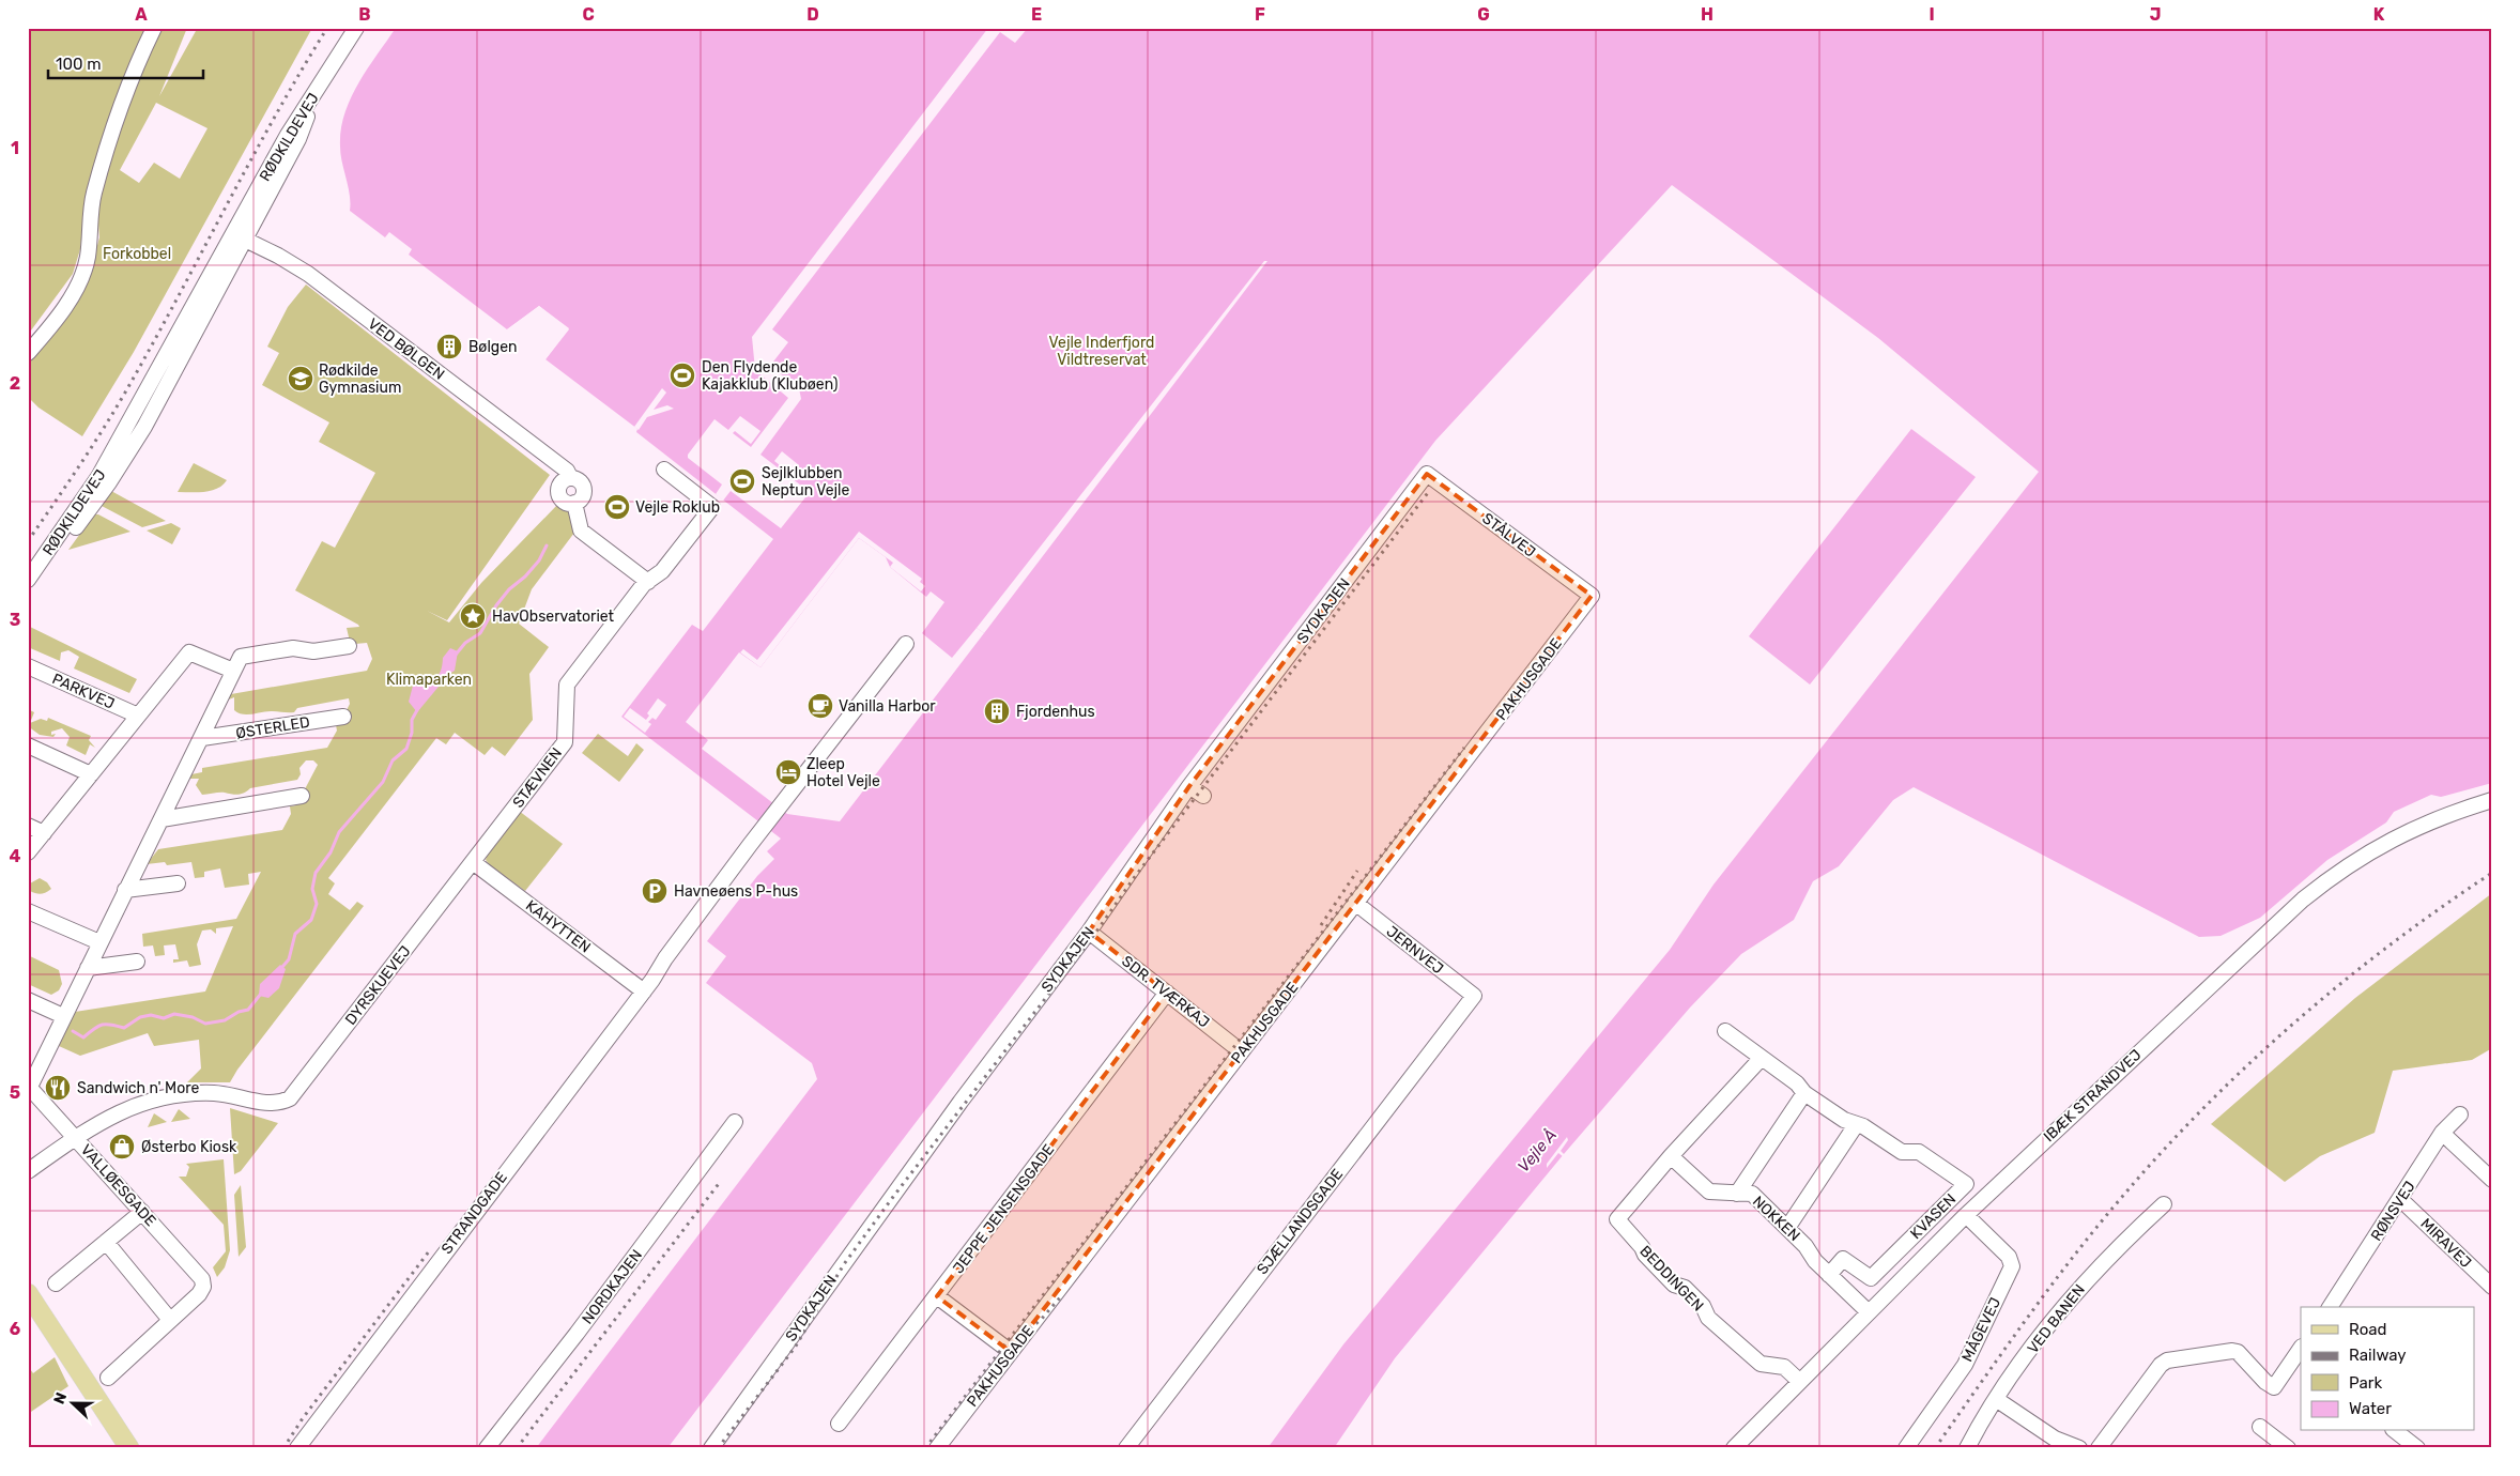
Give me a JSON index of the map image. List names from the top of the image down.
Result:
{
  "streets": {
    "street": [
      "RØDKILDEVEJ",
      "VED BØLGEN",
      "STÅLVEJ",
      "SYDKAJEN",
      "PAKHUSGADE",
      "PARKVEJ",
      "ØSTERLED",
      "STÆVNEN",
      "KAHYTTEN",
      "JERNVEJ",
      "DYRSKUEVEJ",
      "SDR. TVÆRKAJ",
      "IBÆK STRANDVEJ",
      "VALLØESGADE",
      "JEPPE JENSENSGADE",
      "RØNSVEJ",
      "STRANDGADE",
      "KVASEN",
      "NOKKEN",
      "SJÆLLANDSGADE",
      "MIRAVEJ",
      "BEDDINGEN",
      "NORDKAJEN",
      "VED BANEN",
      "MÅGEVEJ"
    ]
  },
  "crossings": [
    ["RØDKILDEVEJ", "VED BØLGEN"],
    ["VED BØLGEN", "STÆVNEN"],
    ["STÅLVEJ", "SYDKAJEN"],
    ["STÅLVEJ", "PAKHUSGADE"],
    ["SYDKAJEN", "SDR. TVÆRKAJ"],
    ["PAKHUSGADE", "JERNVEJ"],
    ["PAKHUSGADE", "SDR. TVÆRKAJ"],
    ["STÆVNEN", "KAHYTTEN"],
    ["STÆVNEN", "DYRSKUEVEJ"],
    ["KAHYTTEN", "DYRSKUEVEJ"],
    ["KAHYTTEN", "STRANDGADE"],
    ["JERNVEJ", "SJÆLLANDSGADE"],
    ["DYRSKUEVEJ", "VALLØESGADE"],
    ["SDR. TVÆRKAJ", "JEPPE JENSENSGADE"],
    ["IBÆK STRANDVEJ", "NOKKEN"],
    ["IBÆK STRANDVEJ", "BEDDINGEN"],
    ["IBÆK STRANDVEJ", "MÅGEVEJ"],
    ["RØNSVEJ", "MIRAVEJ"],
    ["KVASEN", "NOKKEN"],
    ["KVASEN", "BEDDINGEN"],
    ["NOKKEN", "BEDDINGEN"]
  ],
  "water": ["Vejle Å"],
  "parks": ["Forkobbel", "Vejle Inderfjord Vildtreservat", "Klimaparken"],
  "places": {
    "building": ["Bølgen", "Fjordenhus"],
    "sports": ["Den Flydende Kajakklub (Klubøen)", "Sejlklubben Neptun Vejle", "Vejle Roklub"],
    "school or university": ["Rødkilde Gymnasium"],
    "place": ["HavObservatoriet"],
    "cafe": ["Vanilla Harbor"],
    "hotel": ["Zleep Hotel Vejle"],
    "parking": ["Havneøens P-hus"],
    "restaurant": ["Sandwich n' More"],
    "shop": ["Østerbo Kiosk"]
  },
  "legend": [
    "Road",
    "Railway",
    "Park",
    "Water"
  ],
  "scale_bar": "100 m",
  "north": "left",
  "grid": {
    "columns": [
      "A",
      "B",
      "C",
      "D",
      "E",
      "F",
      "G",
      "H",
      "I",
      "J",
      "K"
    ],
    "rows": [
      "1",
      "2",
      "3",
      "4",
      "5",
      "6"
    ]
  }
}
